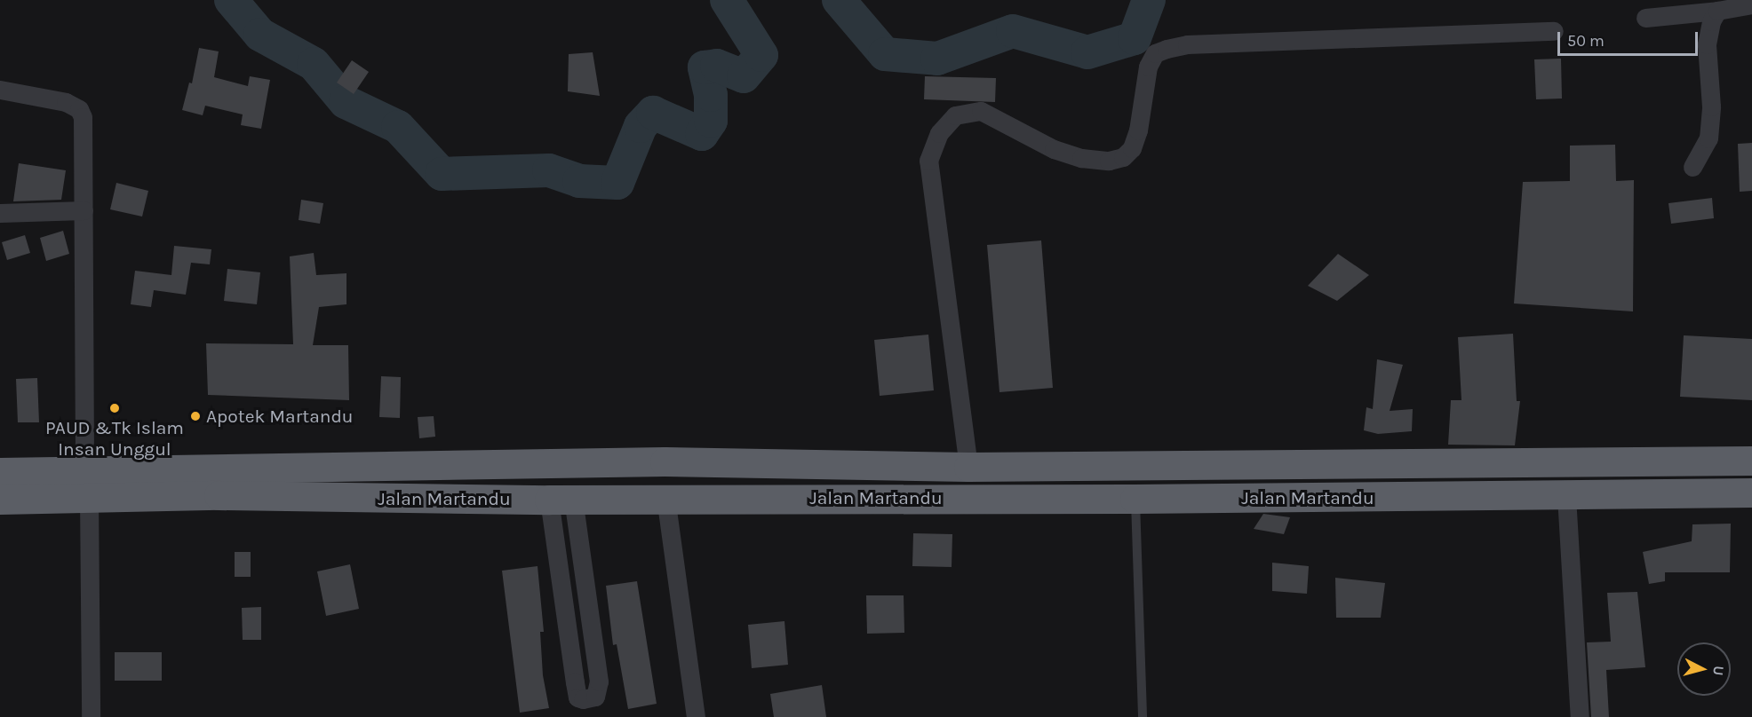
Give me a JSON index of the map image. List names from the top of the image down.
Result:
{
  "streets": {
    "highway": ["Jalan Martandu"]
  },
  "places": ["PAUD &Tk Islam Insan Unggul", "Apotek Martandu"],
  "scale_bar": "50 m",
  "north": "right"
}
